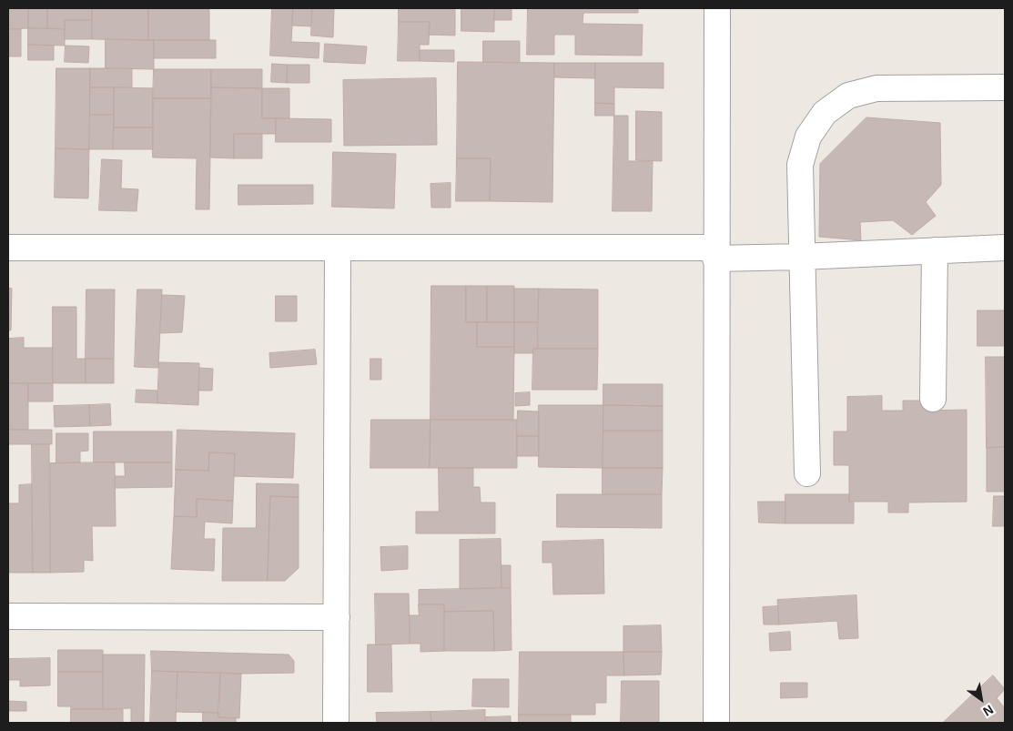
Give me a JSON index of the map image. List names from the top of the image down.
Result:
{
  "north": "bottom right"
}
